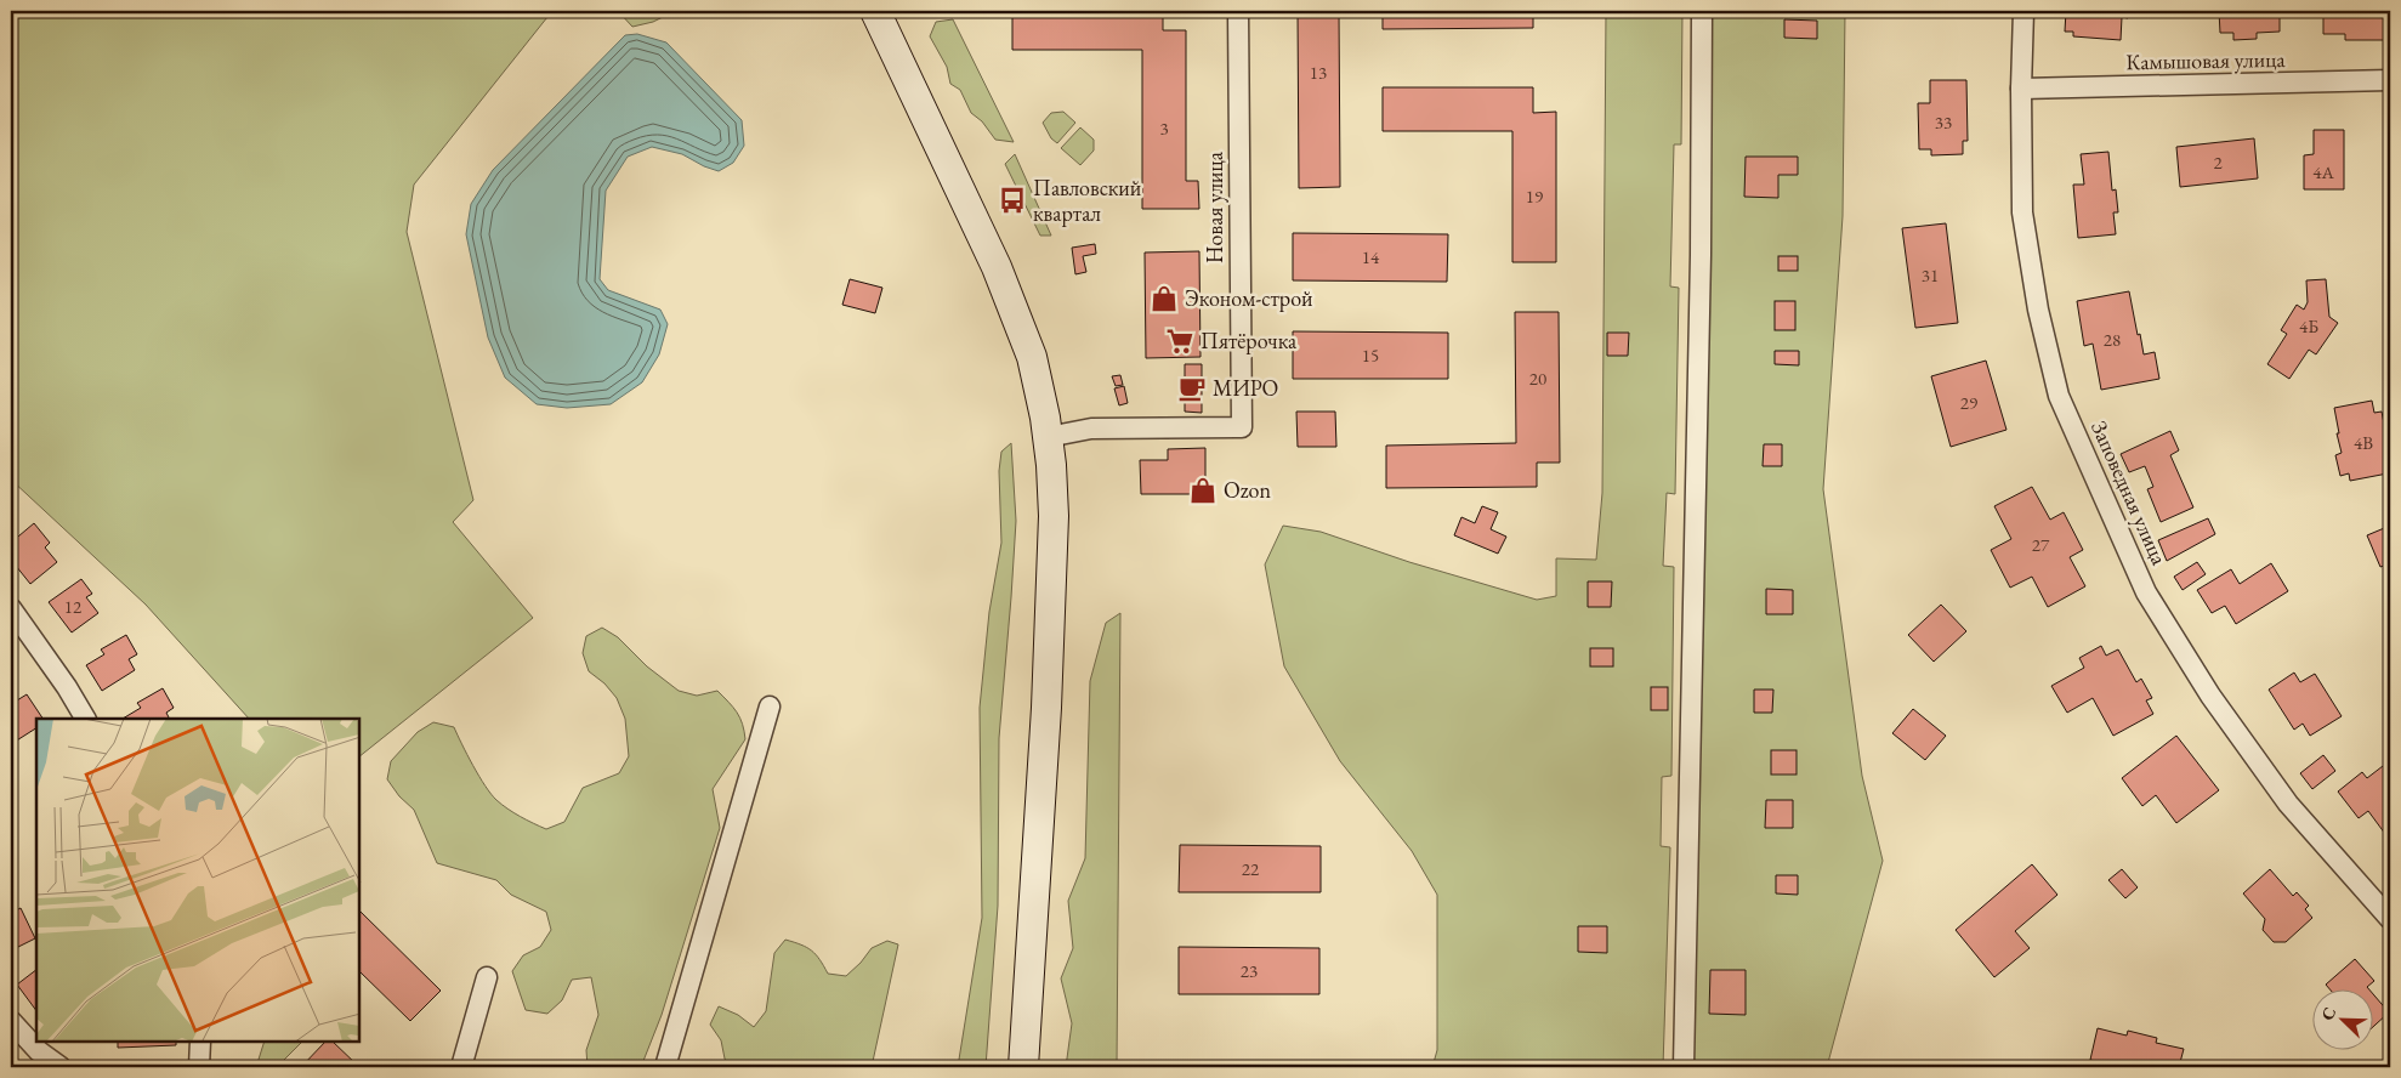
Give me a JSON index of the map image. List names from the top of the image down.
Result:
{
  "streets": {
    "street": ["Камышовая улица", "Новая улица", "Заповедная улица"]
  },
  "crossings": [
    ["Камышовая улица", "Заповедная улица"]
  ],
  "places": {
    "bus stop": ["Павловский квартал"],
    "shop": ["Эконом-строй", "Ozon"],
    "supermarket": ["Пятёрочка"],
    "cafe": ["МИРО"]
  },
  "house_numbers": [
    "13",
    "33",
    "3",
    "2",
    "4А",
    "19",
    "14",
    "31",
    "4Б",
    "28",
    "15",
    "20",
    "29",
    "4В",
    "27",
    "12",
    "22",
    "23"
  ],
  "north": "top left"
}
